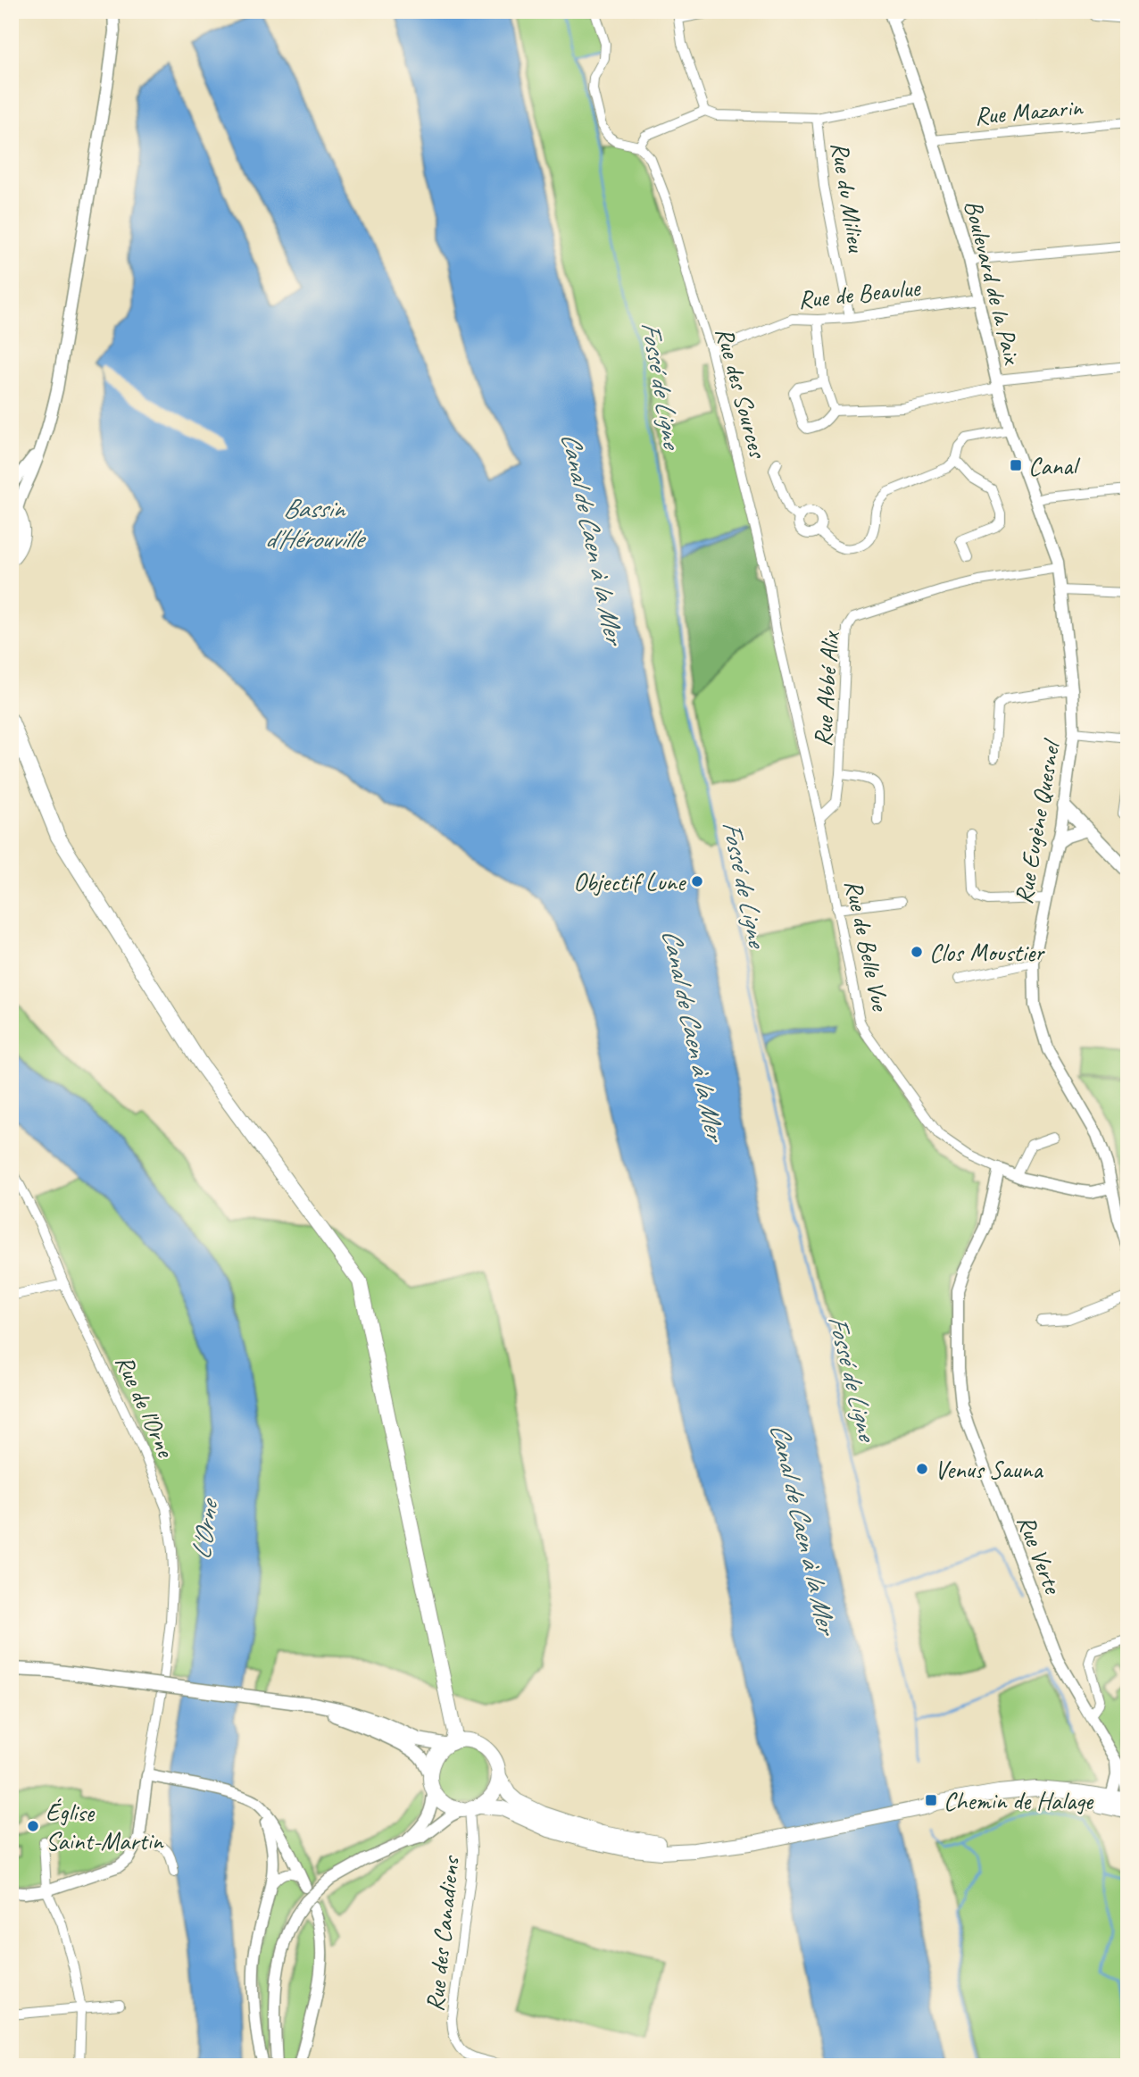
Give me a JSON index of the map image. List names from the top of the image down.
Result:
{
  "streets": {
    "street": [
      "Rue Mazarin",
      "Rue du Milieu",
      "Boulevard de la Paix",
      "Rue de Beaulue",
      "Rue des Sources",
      "Rue Abbé Alix",
      "Rue Eugène Quesnel",
      "Rue de Belle Vue",
      "Rue de l'Orne",
      "Rue Verte",
      "Rue des Canadiens"
    ]
  },
  "crossings": [
    ["Rue Mazarin", "Boulevard de la Paix"],
    ["Rue du Milieu", "Rue de Beaulue"],
    ["Boulevard de la Paix", "Rue de Beaulue"],
    ["Boulevard de la Paix", "Rue Abbé Alix"],
    ["Boulevard de la Paix", "Rue Eugène Quesnel"],
    ["Rue de Beaulue", "Rue des Sources"],
    ["Rue des Sources", "Rue Abbé Alix"],
    ["Rue des Sources", "Rue de Belle Vue"],
    ["Rue Abbé Alix", "Rue Eugène Quesnel"],
    ["Rue Abbé Alix", "Rue de Belle Vue"],
    ["Rue Eugène Quesnel", "Rue de Belle Vue"],
    ["Rue de Belle Vue", "Rue Verte"]
  ],
  "water": [
    "Fossé de Ligne",
    "Bassin d'Hérouville",
    "Canal de Caen à la Mer",
    "L'Orne"
  ],
  "places": {
    "transit": ["Canal", "Chemin de Halage"],
    "other": [
      "Objectif Lune",
      "Clos Moustier",
      "Venus Sauna",
      "Église Saint-Martin"
    ]
  }
}
